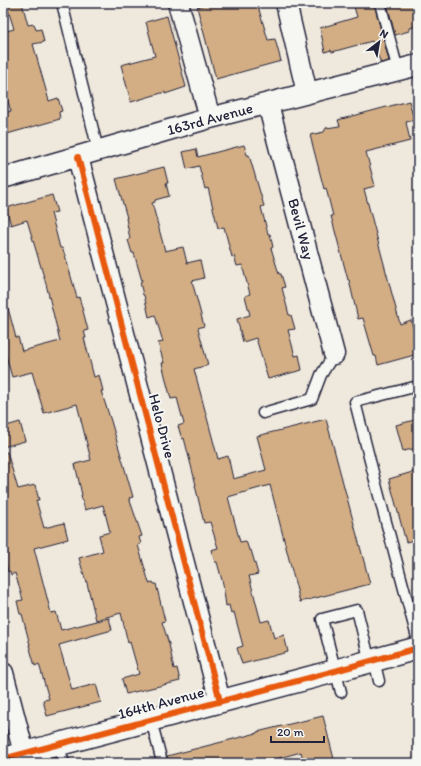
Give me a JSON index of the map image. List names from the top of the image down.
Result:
{
  "streets": {
    "street": [
      "163rd Avenue",
      "Bevil Way",
      "Helo Drive",
      "164th Avenue"
    ]
  },
  "crossings": [
    ["163rd Avenue", "Bevil Way"],
    ["163rd Avenue", "Helo Drive"],
    ["Helo Drive", "164th Avenue"]
  ],
  "scale_bar": "20 m",
  "north": "top right"
}
